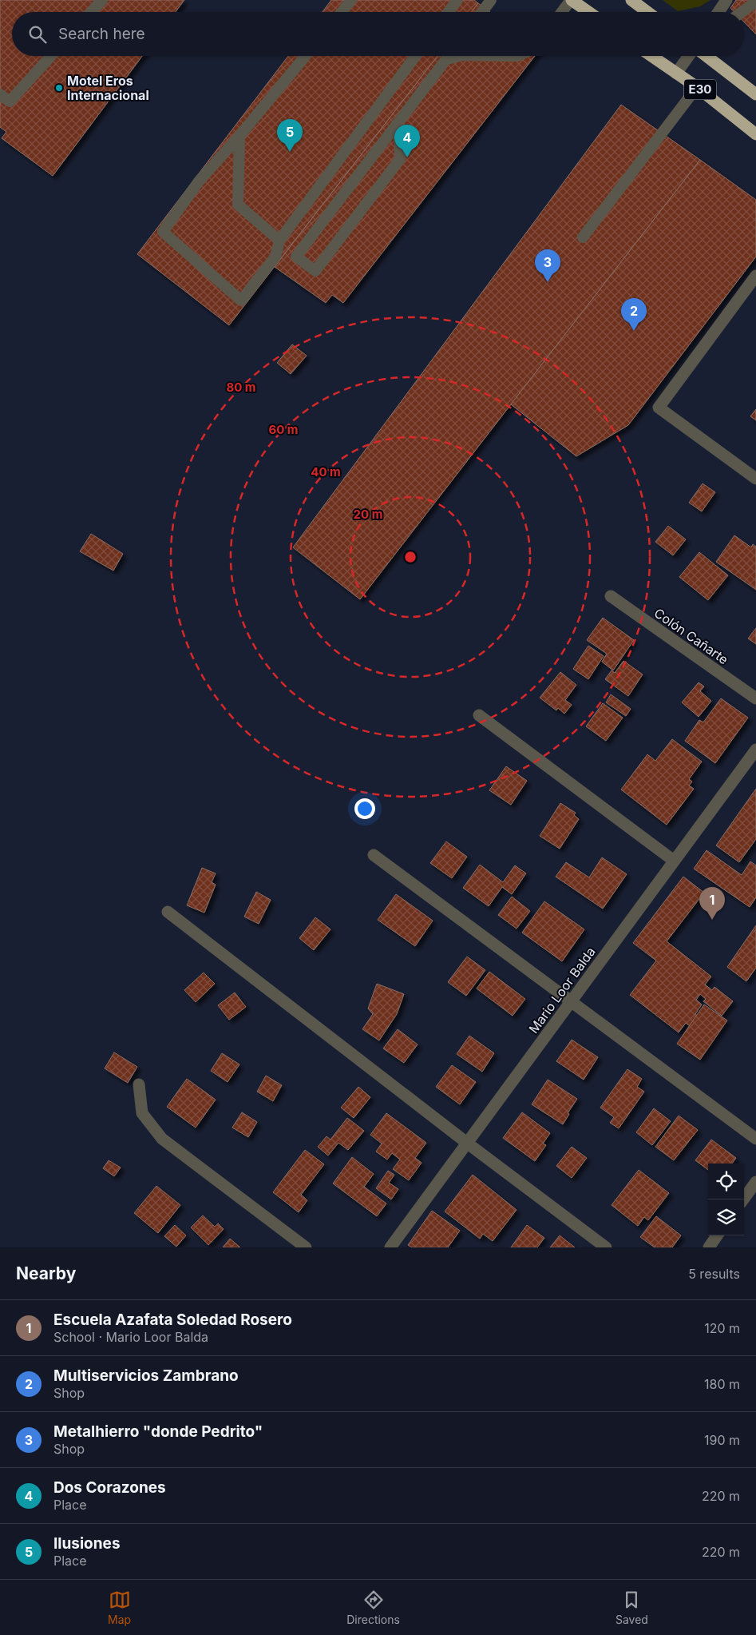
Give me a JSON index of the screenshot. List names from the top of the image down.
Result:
{
  "streets": {
    "highway": ["E30"],
    "street": ["Colón Cañarte", "Mario Loor Balda"]
  },
  "places": ["Motel Eros Internacional"],
  "page": {
    "search": "Search here",
    "pins": [
      "5",
      "4",
      "3",
      "2",
      "1"
    ],
    "heading": ["Nearby", "5 results"],
    "list": [
      {
        "mark": "1",
        "name": "Escuela Azafata Soledad Rosero",
        "note": "School · Mario Loor Balda",
        "value": "120 m"
      },
      {
        "mark": "2",
        "name": "Multiservicios Zambrano",
        "note": "Shop",
        "value": "180 m"
      },
      {
        "mark": "3",
        "name": "Metalhierro \"donde Pedrito\"",
        "note": "Shop",
        "value": "190 m"
      },
      {
        "mark": "4",
        "name": "Dos Corazones",
        "note": "Place",
        "value": "220 m"
      },
      {
        "mark": "5",
        "name": "Ilusiones",
        "note": "Place",
        "value": "220 m"
      }
    ],
    "nav": ["Map", "Directions", "Saved"]
  },
  "rings": [
    "80 m",
    "60 m",
    "40 m",
    "20 m"
  ]
}
